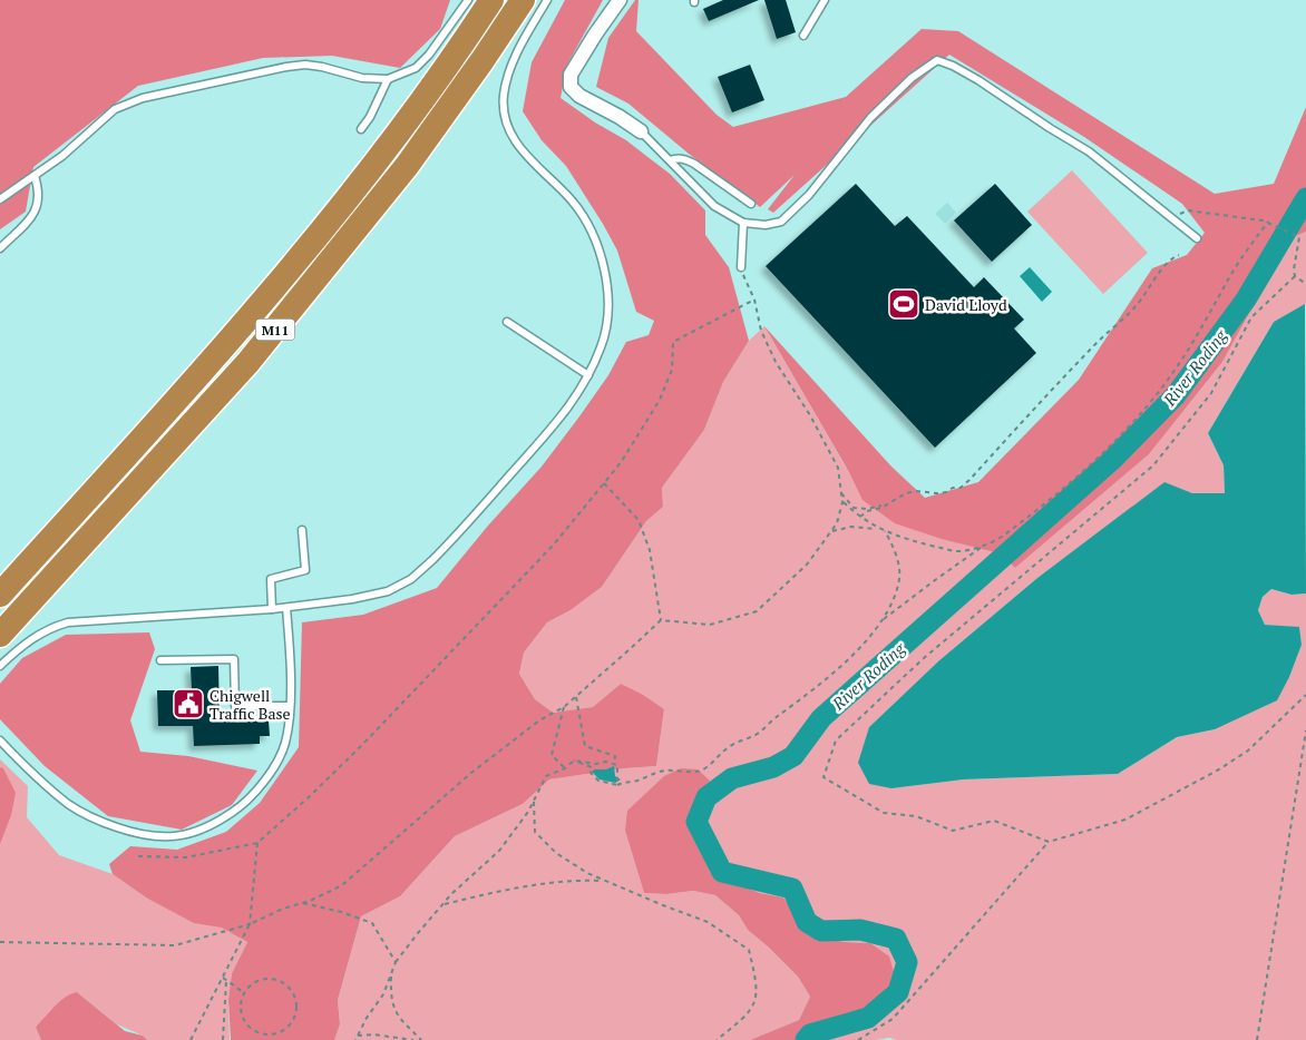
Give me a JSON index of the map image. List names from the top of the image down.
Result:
{
  "streets": {
    "highway": ["M11"]
  },
  "water": ["River Roding"],
  "places": {
    "sports": ["David Lloyd"],
    "public building": ["Chigwell Traffic Base"]
  }
}
